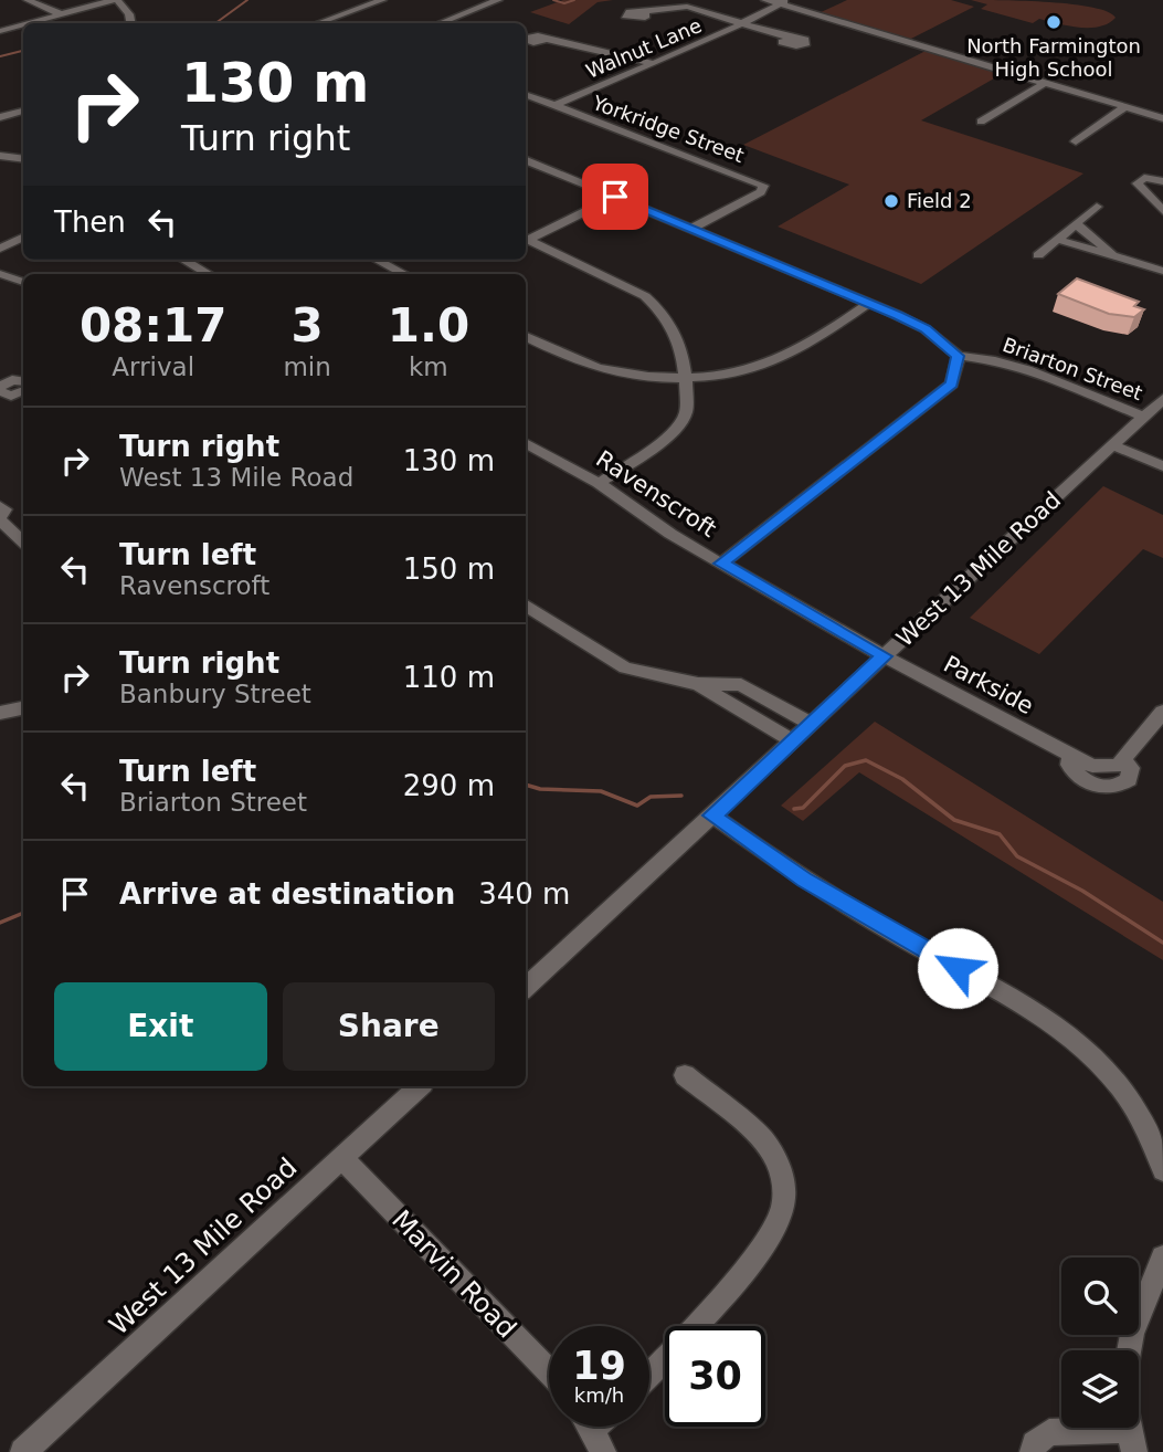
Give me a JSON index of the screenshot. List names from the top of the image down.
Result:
{
  "streets": {
    "street": [
      "Walnut Lane",
      "Yorkridge Street",
      "Briarton Street",
      "Ravenscroft",
      "West 13 Mile Road",
      "Parkside",
      "Marvin Road"
    ]
  },
  "crossings": [
    ["Walnut Lane", "Yorkridge Street"],
    ["Briarton Street", "West 13 Mile Road"],
    ["Ravenscroft", "West 13 Mile Road"],
    ["Ravenscroft", "Parkside"],
    ["West 13 Mile Road", "Parkside"],
    ["West 13 Mile Road", "Marvin Road"]
  ],
  "places": ["North Farmington High School", "Field 2"],
  "page": {
    "turn": ["130 m", "Turn right"],
    "then": "Then",
    "eta": [
      "08:17",
      "Arrival",
      "3",
      "min",
      "1.0",
      "km"
    ],
    "list": [
      {
        "name": "Turn right",
        "note": "West 13 Mile Road",
        "value": "130 m"
      },
      {
        "name": "Turn left",
        "note": "Ravenscroft",
        "value": "150 m"
      },
      {
        "name": "Turn right",
        "note": "Banbury Street",
        "value": "110 m"
      },
      {
        "name": "Turn left",
        "note": "Briarton Street",
        "value": "290 m"
      },
      {
        "name": "Arrive at destination",
        "value": "340 m"
      }
    ],
    "buttons": ["Exit", "Share"],
    "speed": "19 km/h",
    "limit": "30"
  }
}
